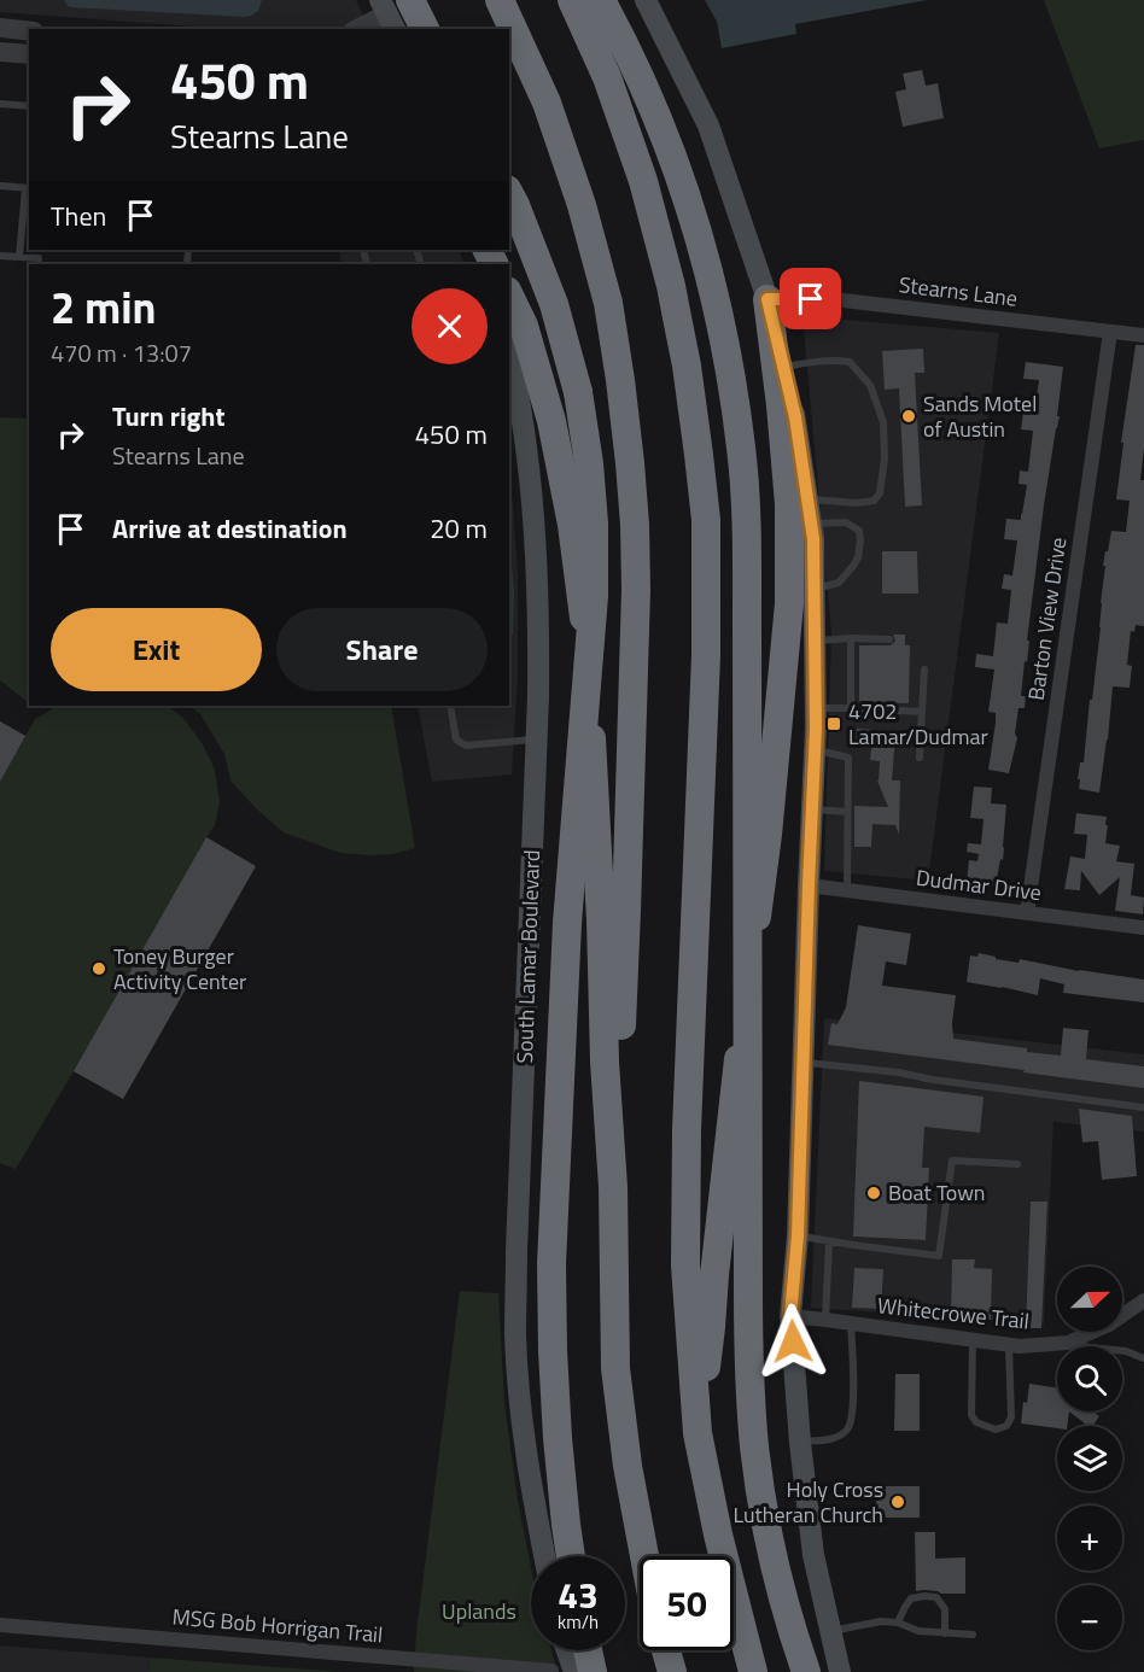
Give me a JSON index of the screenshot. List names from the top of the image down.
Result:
{
  "streets": {
    "main road": ["South Lamar Boulevard"],
    "street": [
      "Stearns Lane",
      "Barton View Drive",
      "Dudmar Drive",
      "Whitecrowe Trail",
      "MSG Bob Horrigan Trail"
    ]
  },
  "crossings": [
    ["Stearns Lane", "Barton View Drive"],
    ["Barton View Drive", "Dudmar Drive"]
  ],
  "parks": ["Uplands"],
  "places": {
    "other": [
      "Sands Motel of Austin",
      "Toney Burger Activity Center",
      "Boat Town",
      "Holy Cross Lutheran Church"
    ],
    "transit": ["4702 Lamar/Dudmar"]
  },
  "north": "right",
  "page": {
    "turn": ["450 m", "Stearns Lane"],
    "then": "Then",
    "heading": ["2 min", "470 m · 13:07"],
    "list": [
      {
        "name": "Turn right",
        "note": "Stearns Lane",
        "value": "450 m"
      },
      {
        "name": "Arrive at destination",
        "value": "20 m"
      }
    ],
    "buttons": ["Exit", "Share"],
    "map_buttons": ["+", "−"],
    "speed": "43 km/h",
    "limit": "50"
  }
}
